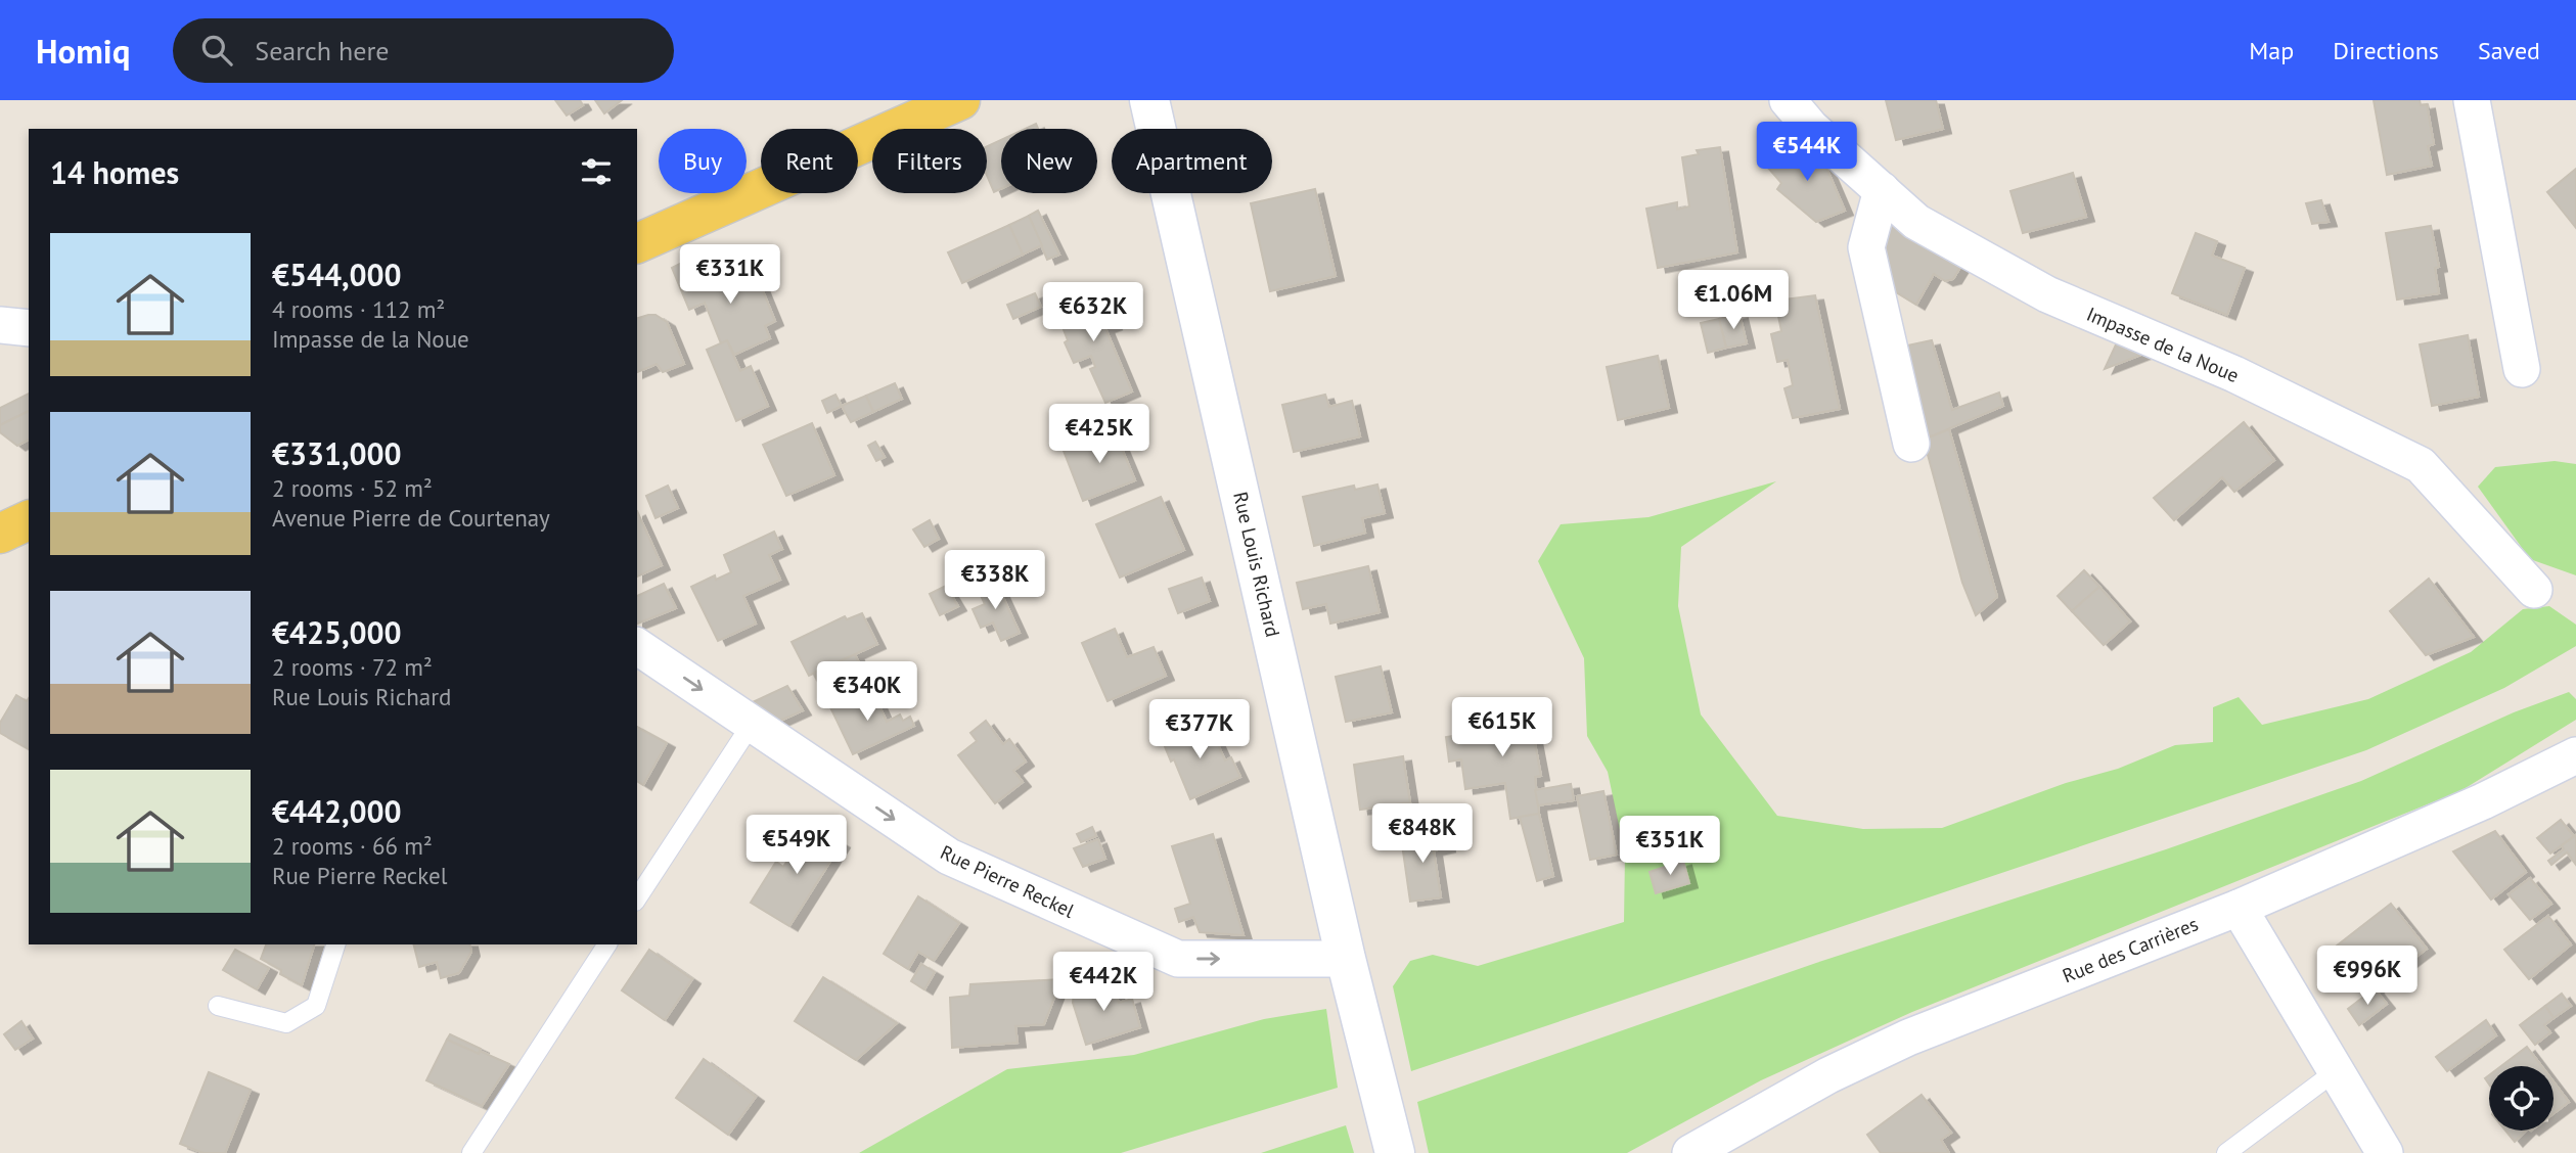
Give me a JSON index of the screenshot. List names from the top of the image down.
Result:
{
  "streets": {
    "main road": ["Rue Louis Richard"],
    "street": ["Impasse de la Noue", "Rue Pierre Reckel", "Rue des Carrières"]
  },
  "crossings": [
    ["Rue Louis Richard", "Rue Pierre Reckel"]
  ],
  "one_way": ["Rue Pierre Reckel"],
  "page": {
    "header": "Homiq",
    "search": "Search here",
    "nav": ["Map", "Directions", "Saved"],
    "price": [
      "€544K",
      "€331K",
      "€1.06M",
      "€632K",
      "€425K",
      "€338K",
      "€340K",
      "€615K",
      "€377K",
      "€848K",
      "€549K",
      "€351K",
      "€996K",
      "€442K"
    ],
    "chip": [
      "Buy",
      "Rent",
      "Filters",
      "New",
      "Apartment"
    ],
    "heading": "14 homes",
    "list": [
      {
        "name": "€544,000",
        "note": "4 rooms · 112 m² · Impasse de la Noue"
      },
      {
        "name": "€331,000",
        "note": "2 rooms · 52 m² · Avenue Pierre de Courtenay"
      },
      {
        "name": "€425,000",
        "note": "2 rooms · 72 m² · Rue Louis Richard"
      },
      {
        "name": "€442,000",
        "note": "2 rooms · 66 m² · Rue Pierre Reckel"
      }
    ]
  }
}
